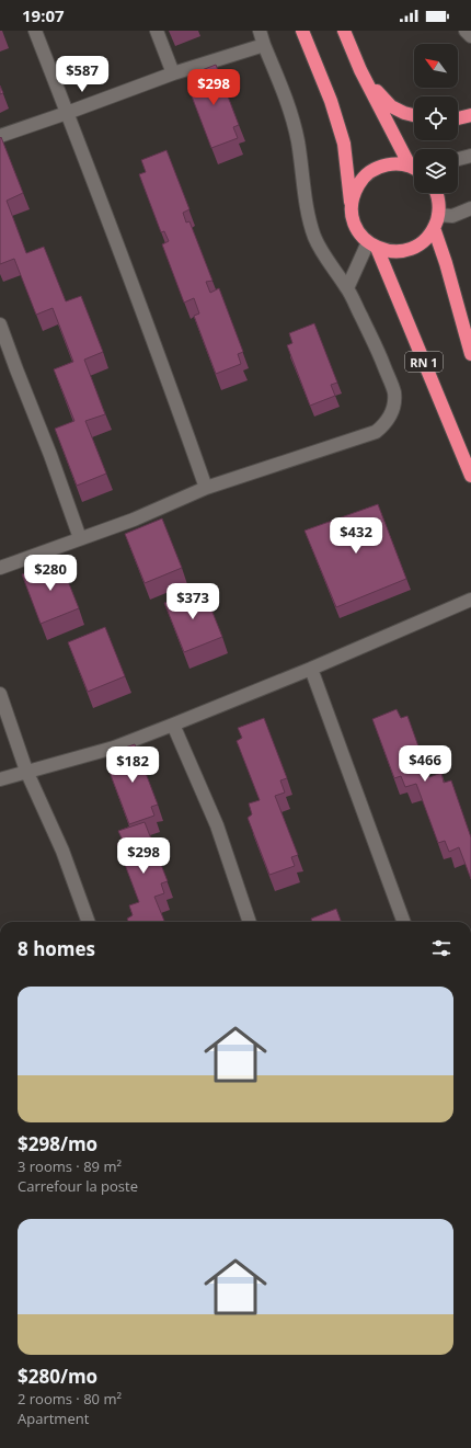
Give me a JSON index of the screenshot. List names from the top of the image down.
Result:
{
  "streets": {
    "highway": ["RN 1"]
  },
  "north": "top left",
  "page": {
    "status": "19:07",
    "price": [
      "$587",
      "$298",
      "$432",
      "$280",
      "$373",
      "$466",
      "$182",
      "$298"
    ],
    "heading": "8 homes",
    "list": [
      {
        "name": "$298/mo",
        "note": "3 rooms · 89 m² · Carrefour la poste"
      },
      {
        "name": "$280/mo",
        "note": "2 rooms · 80 m² · Apartment"
      }
    ]
  }
}
